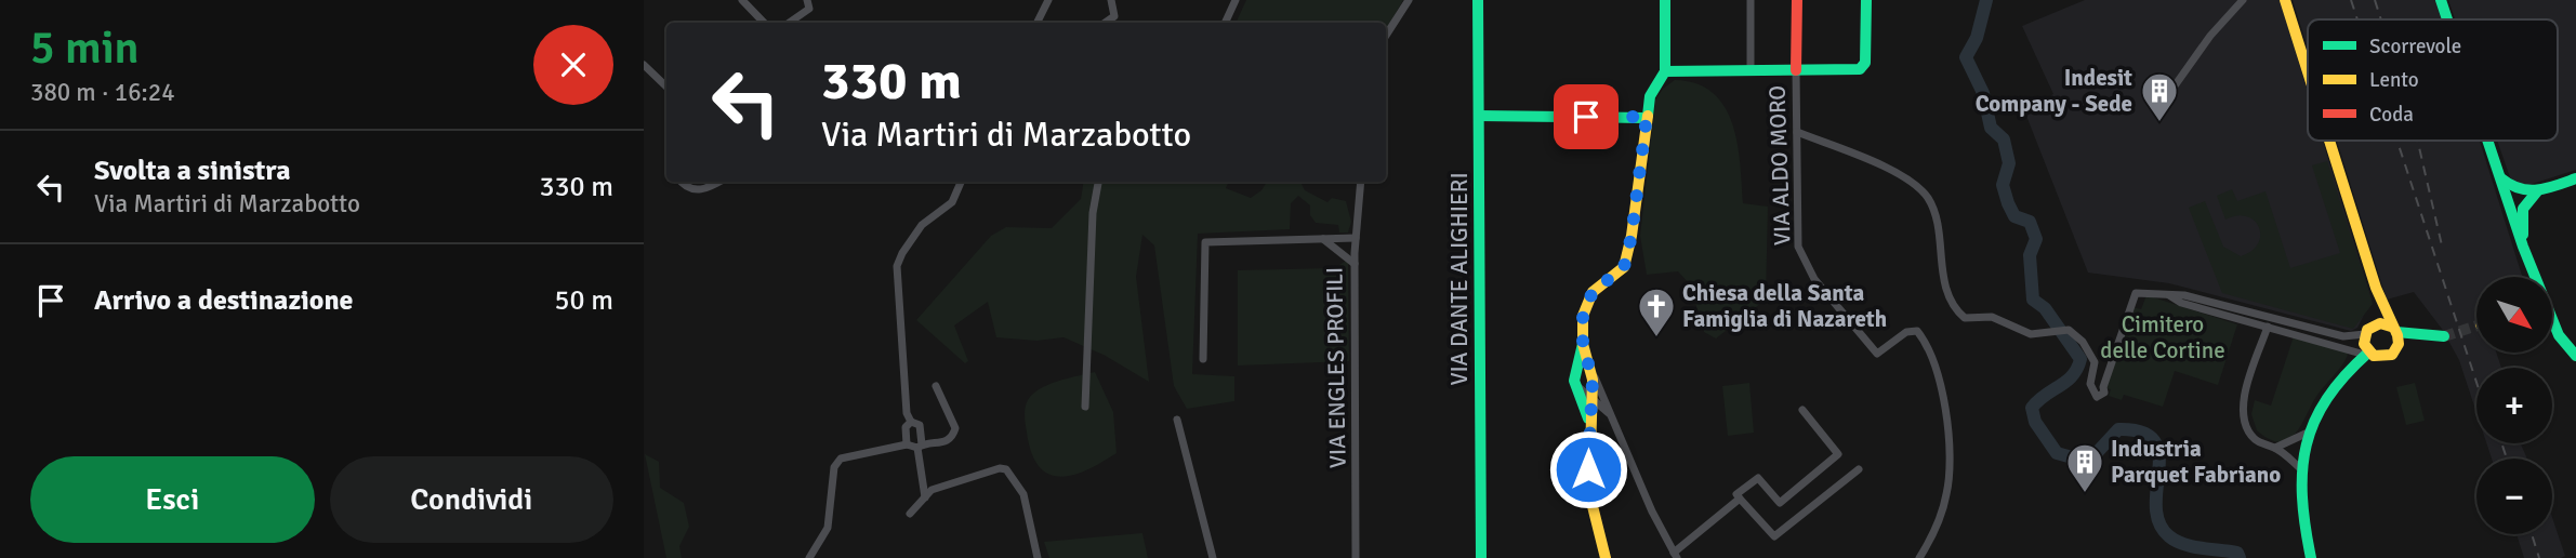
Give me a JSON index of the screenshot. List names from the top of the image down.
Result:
{
  "streets": {
    "street": ["VIA ALDO MORO", "VIA DANTE ALIGHIERI", "VIA ENGLES PROFILI"]
  },
  "parks": ["Cimitero delle Cortine"],
  "places": {
    "building": ["Indesit Company - Sede", "Industria Parquet Fabriano"],
    "church": ["Chiesa della Santa Famiglia di Nazareth"]
  },
  "legend": ["Scorrevole", "Lento", "Coda"],
  "north": "bottom right",
  "page": {
    "heading": ["5 min", "380 m · 16:24"],
    "turn": ["330 m", "Via Martiri di Marzabotto"],
    "list": [
      {
        "name": "Svolta a sinistra",
        "note": "Via Martiri di Marzabotto",
        "value": "330 m"
      },
      {
        "name": "Arrivo a destinazione",
        "value": "50 m"
      }
    ],
    "map_buttons": ["+", "−"],
    "buttons": ["Esci", "Condividi"]
  }
}
